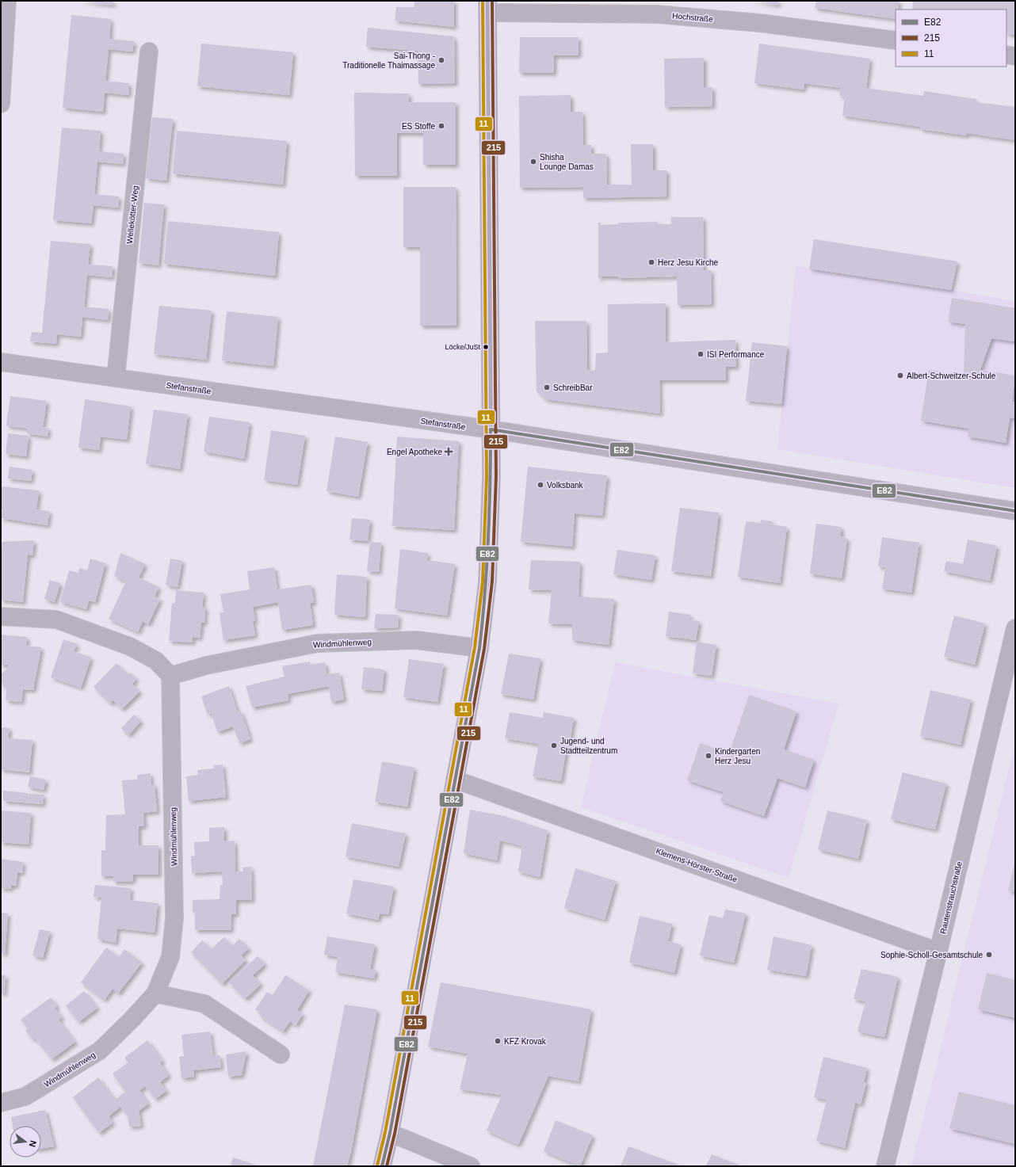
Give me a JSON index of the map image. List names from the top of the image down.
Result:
{
  "streets": {
    "street": [
      "Hochstraße",
      "Wellekötter-Weg",
      "Stefanstraße",
      "Windmühlenweg",
      "Klemens-Hörster-Straße",
      "Rautenstrauchstraße"
    ]
  },
  "crossings": [
    ["Wellekötter-Weg", "Stefanstraße"],
    ["Klemens-Hörster-Straße", "Rautenstrauchstraße"]
  ],
  "places": {
    "other": [
      "Sai-Thong - Traditionelle Thaimassage",
      "ES Stoffe",
      "Shisha Lounge Damas",
      "Herz Jesu Kirche",
      "Löcke/JuSt",
      "ISI Performance",
      "Albert-Schweitzer-Schule",
      "SchreibBar",
      "Volksbank",
      "Jugend- und Stadtteilzentrum",
      "Kindergarten Herz Jesu",
      "Sophie-Scholl-Gesamtschule",
      "KFZ Krovak"
    ],
    "health": ["Engel Apotheke"]
  },
  "lines": ["transit line 215", "transit line 11", "transit line E82"],
  "legend": ["E82", "215", "11"],
  "north": "right"
}
